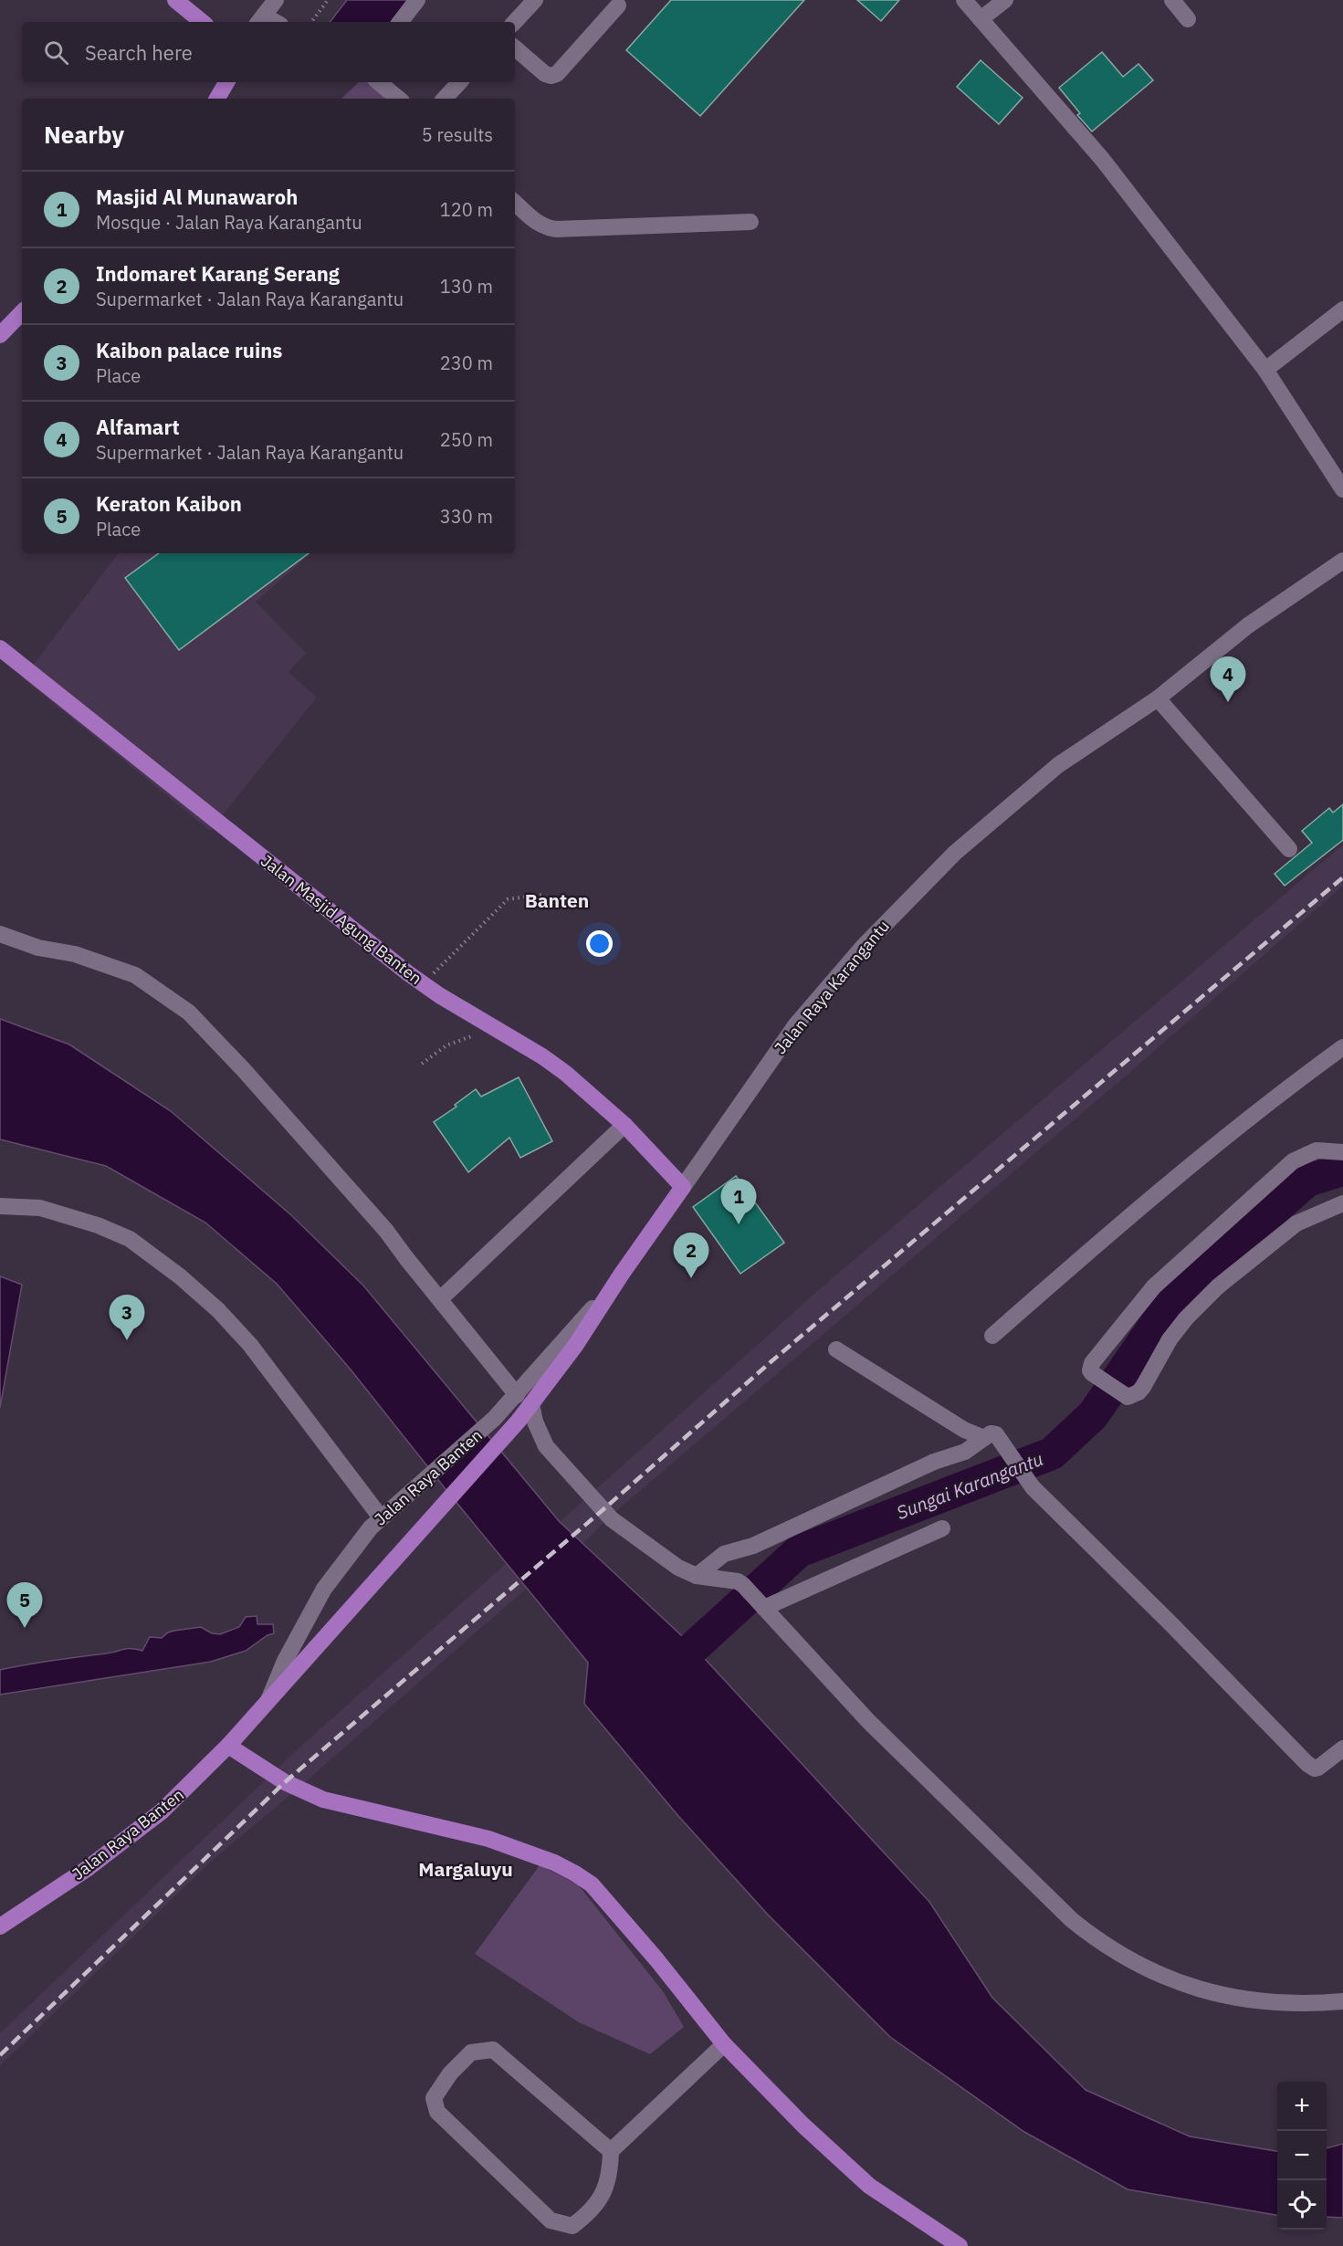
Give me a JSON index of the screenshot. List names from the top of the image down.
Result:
{
  "streets": {
    "main road": ["Jalan Masjid Agung Banten", "Jalan Raya Karangantu", "Jalan Raya Banten"]
  },
  "crossings": [
    ["Jalan Masjid Agung Banten", "Jalan Raya Karangantu"],
    ["Jalan Raya Karangantu", "Jalan Raya Banten"]
  ],
  "districts": ["Banten", "Margaluyu"],
  "water": ["Sungai Karangantu"],
  "page": {
    "search": "Search here",
    "heading": ["Nearby", "5 results"],
    "list": [
      {
        "mark": "1",
        "name": "Masjid Al Munawaroh",
        "note": "Mosque · Jalan Raya Karangantu",
        "value": "120 m"
      },
      {
        "mark": "2",
        "name": "Indomaret Karang Serang",
        "note": "Supermarket · Jalan Raya Karangantu",
        "value": "130 m"
      },
      {
        "mark": "3",
        "name": "Kaibon palace ruins",
        "note": "Place",
        "value": "230 m"
      },
      {
        "mark": "4",
        "name": "Alfamart",
        "note": "Supermarket · Jalan Raya Karangantu",
        "value": "250 m"
      },
      {
        "mark": "5",
        "name": "Keraton Kaibon",
        "note": "Place",
        "value": "330 m"
      }
    ],
    "pins": [
      "4",
      "1",
      "2",
      "3",
      "5"
    ],
    "map_buttons": ["+", "−"]
  }
}
